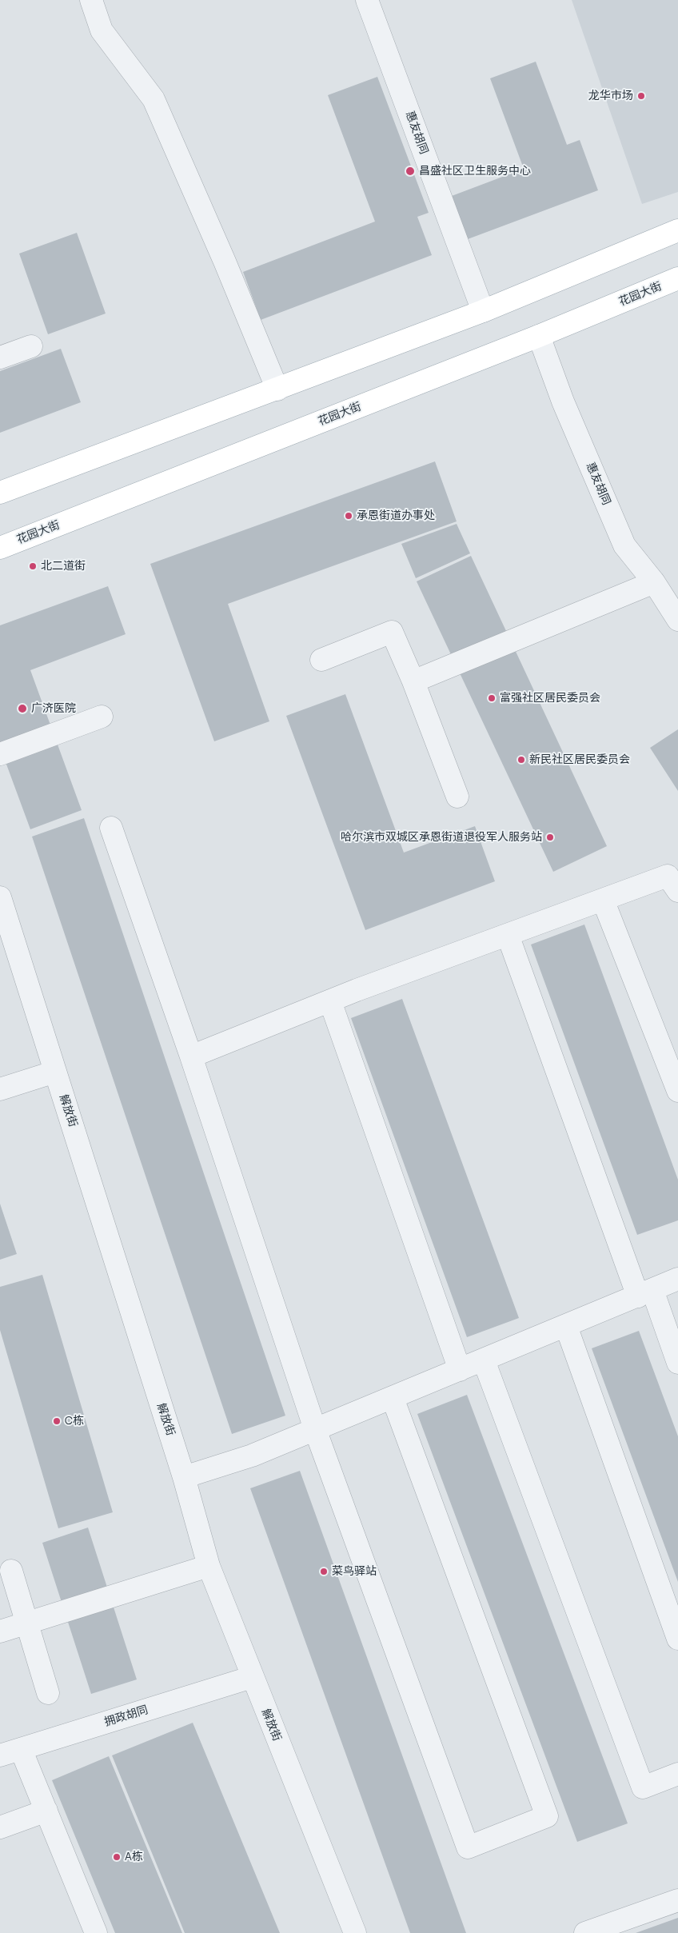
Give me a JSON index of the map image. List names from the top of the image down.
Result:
{
  "streets": {
    "main road": ["花园大街"],
    "street": ["惠友胡同", "解放街", "拥政胡同"]
  },
  "crossings": [
    ["惠友胡同", "花园大街"],
    ["解放街", "拥政胡同"]
  ],
  "places": [
    "龙华市场",
    "昌盛社区卫生服务中心",
    "承恩街道办事处",
    "北二道街",
    "富强社区居民委员会",
    "广济医院",
    "新民社区居民委员会",
    "哈尔滨市双城区承恩街道退役军人服务站",
    "C栋",
    "菜鸟驿站",
    "A栋"
  ]
}
